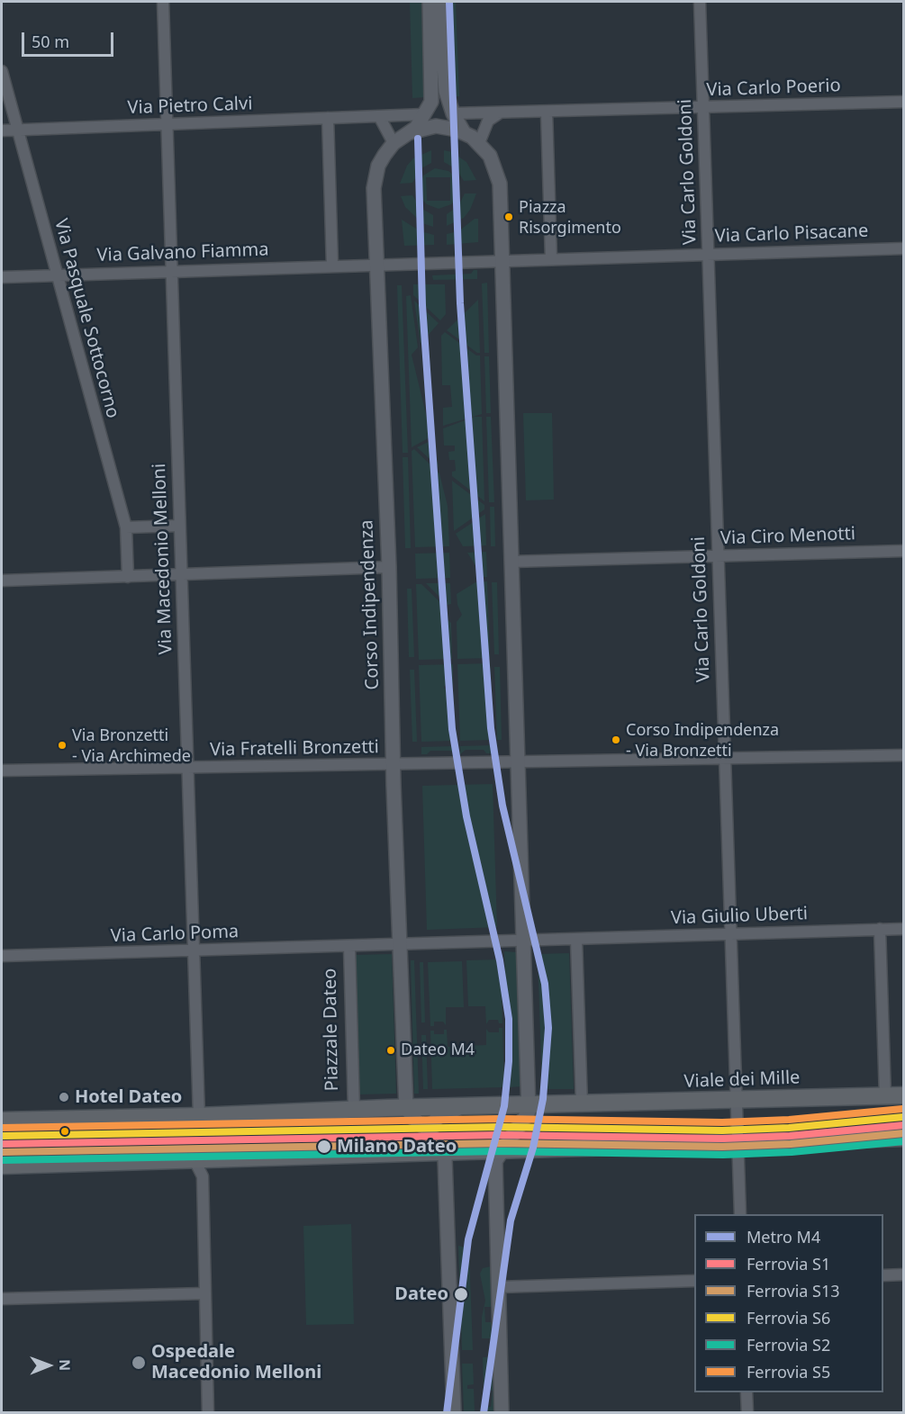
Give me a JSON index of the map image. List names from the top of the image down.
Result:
{
  "streets": {
    "main road": ["Piazzale Dateo", "Viale dei Mille"],
    "street": [
      "Via Carlo Poerio",
      "Via Pietro Calvi",
      "Via Carlo Goldoni",
      "Via Carlo Pisacane",
      "Via Galvano Fiamma",
      "Via Pasquale Sottocorno",
      "Via Ciro Menotti",
      "Via Macedonio Melloni",
      "Corso Indipendenza",
      "Via Fratelli Bronzetti",
      "Via Giulio Uberti",
      "Via Carlo Poma"
    ]
  },
  "crossings": [
    ["Via Carlo Poerio", "Via Carlo Goldoni"],
    ["Via Pietro Calvi", "Via Pasquale Sottocorno"],
    ["Via Pietro Calvi", "Via Macedonio Melloni"],
    ["Via Carlo Goldoni", "Via Carlo Pisacane"],
    ["Via Carlo Goldoni", "Via Ciro Menotti"],
    ["Via Carlo Goldoni", "Via Fratelli Bronzetti"],
    ["Via Carlo Goldoni", "Via Giulio Uberti"],
    ["Via Carlo Goldoni", "Viale dei Mille"],
    ["Via Galvano Fiamma", "Via Pasquale Sottocorno"],
    ["Via Galvano Fiamma", "Via Macedonio Melloni"],
    ["Via Macedonio Melloni", "Via Fratelli Bronzetti"],
    ["Via Macedonio Melloni", "Via Carlo Poma"],
    ["Corso Indipendenza", "Via Fratelli Bronzetti"],
    ["Corso Indipendenza", "Piazzale Dateo"],
    ["Via Giulio Uberti", "Piazzale Dateo"],
    ["Via Carlo Poma", "Piazzale Dateo"],
    ["Piazzale Dateo", "Viale dei Mille"]
  ],
  "places": [
    "Piazza Risorgimento",
    "Corso Indipendenza - Via Bronzetti",
    "Via Bronzetti - Via Archimede",
    "Dateo M4",
    "Hotel Dateo",
    "Milano Dateo",
    "Dateo",
    "Ospedale Macedonio Melloni"
  ],
  "lines": [
    "metro line M4",
    "rail line S5",
    "rail line S6",
    "rail line S1",
    "rail line S13",
    "rail line S2"
  ],
  "legend": [
    "Metro M4",
    "Ferrovia S1",
    "Ferrovia S13",
    "Ferrovia S6",
    "Ferrovia S2",
    "Ferrovia S5"
  ],
  "scale_bar": "50 m",
  "north": "right"
}
